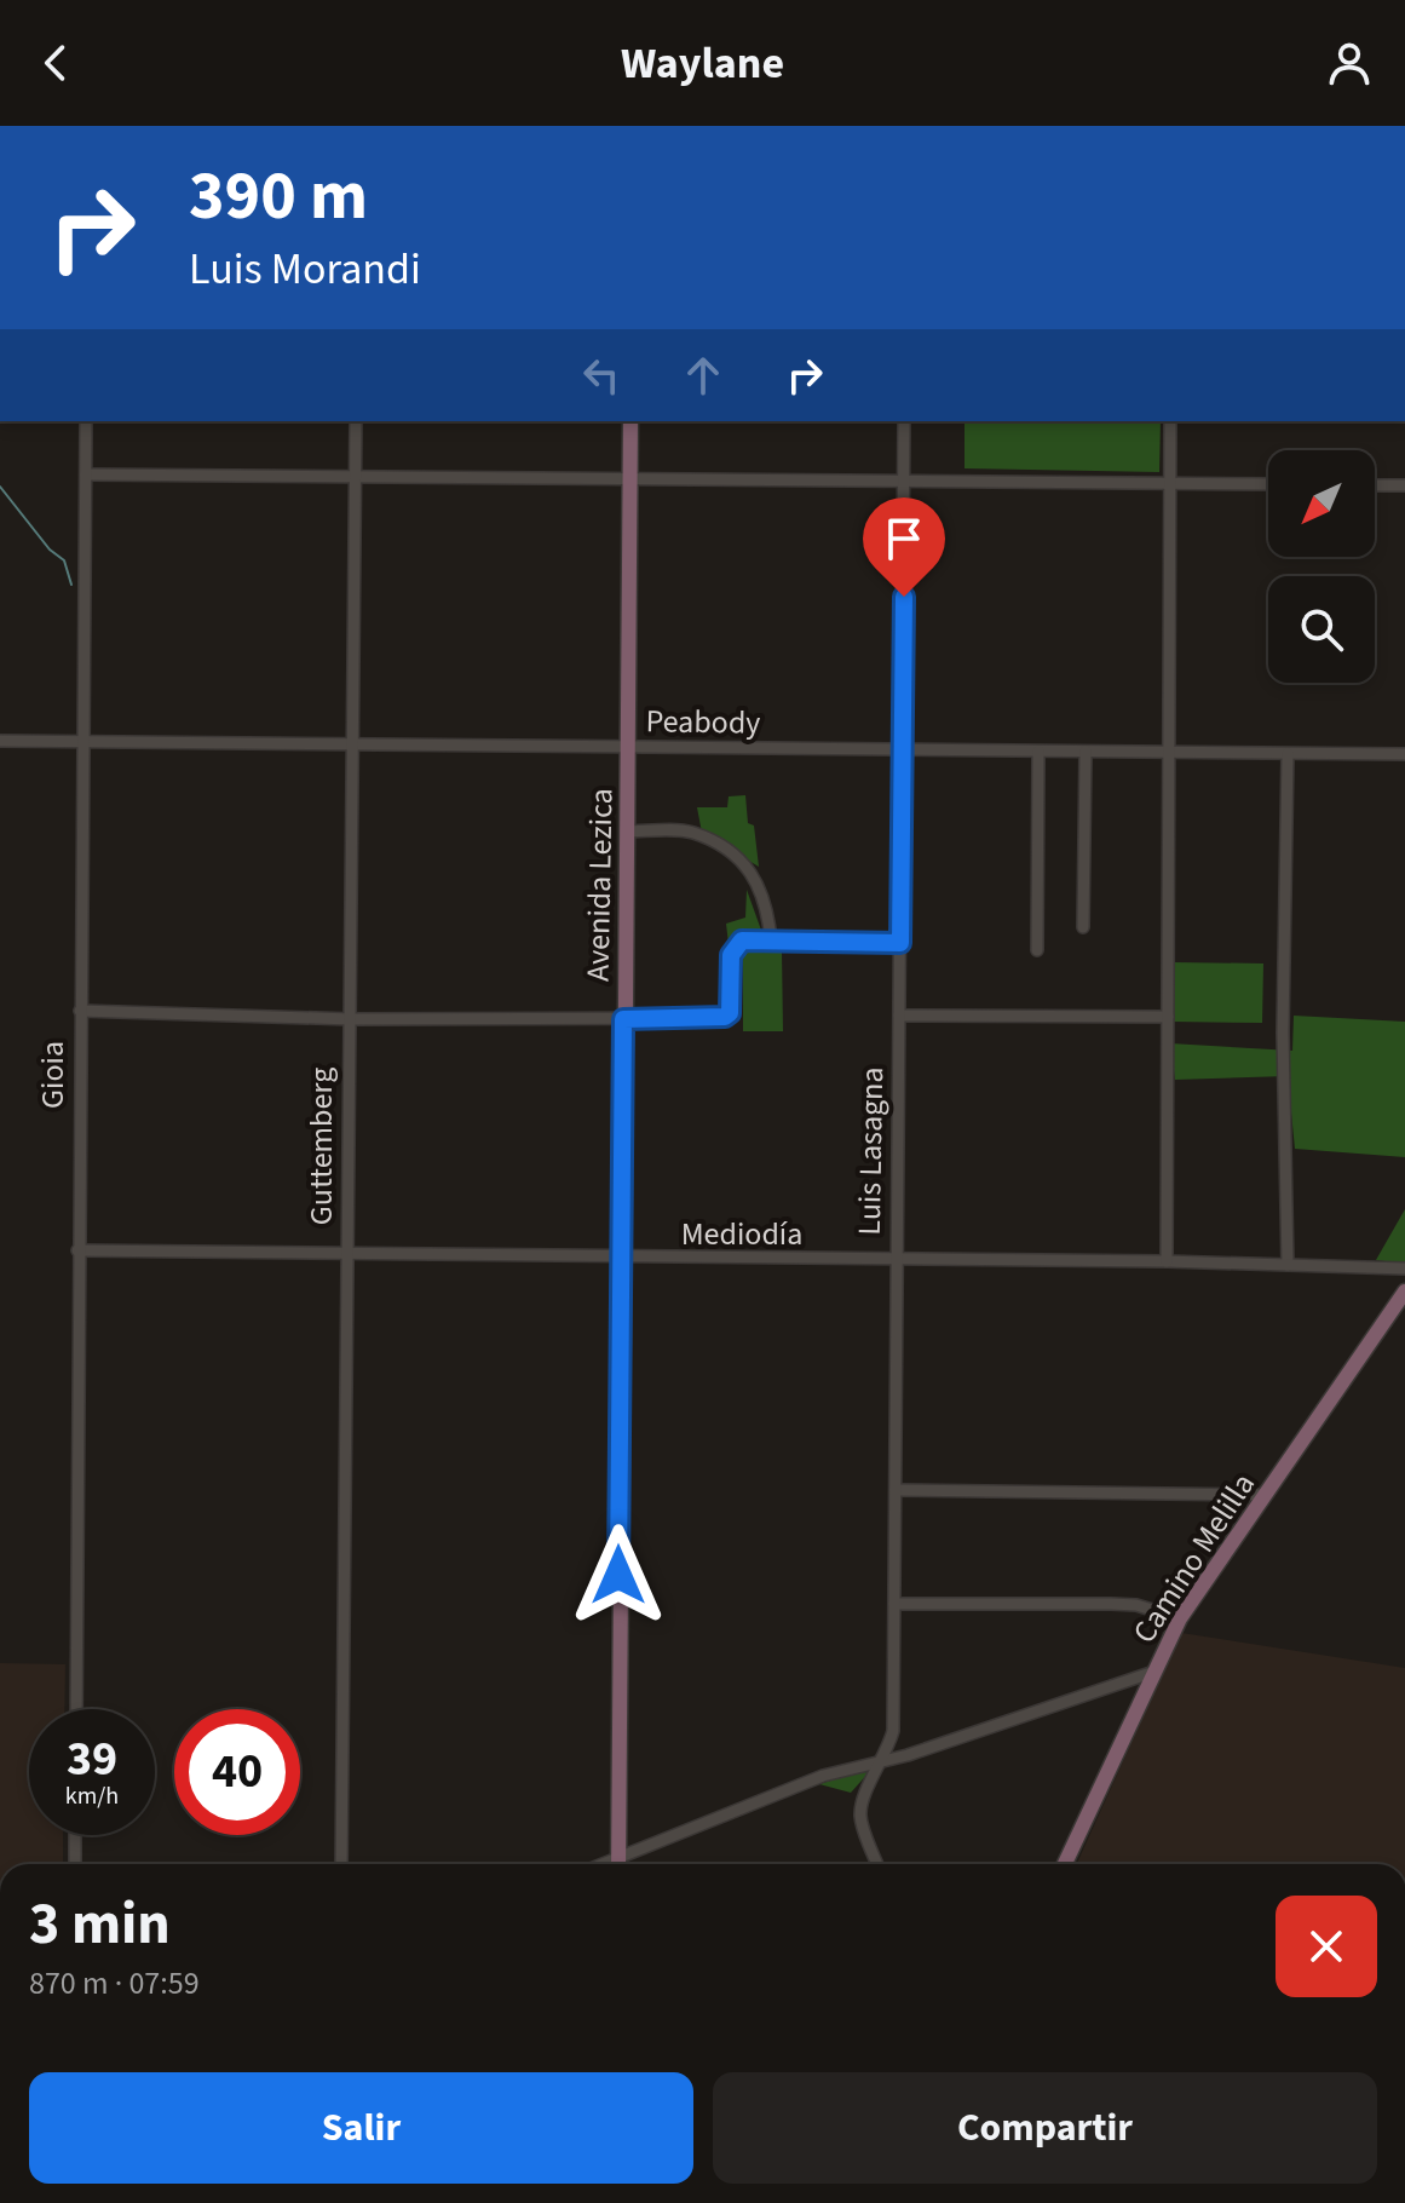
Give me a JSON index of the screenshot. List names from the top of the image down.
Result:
{
  "streets": {
    "street": [
      "Peabody",
      "Avenida Lezica",
      "Gioia",
      "Guttemberg",
      "Luis Lasagna",
      "Mediodía",
      "Camino Melilla"
    ]
  },
  "crossings": [
    ["Peabody", "Avenida Lezica"],
    ["Peabody", "Gioia"],
    ["Peabody", "Guttemberg"],
    ["Peabody", "Luis Lasagna"],
    ["Avenida Lezica", "Mediodía"],
    ["Gioia", "Mediodía"],
    ["Guttemberg", "Mediodía"],
    ["Luis Lasagna", "Mediodía"]
  ],
  "north": "bottom left",
  "page": {
    "header": "Waylane",
    "turn": ["390 m", "Luis Morandi"],
    "speed": "39 km/h",
    "limit": "40",
    "heading": ["3 min", "870 m · 07:59"],
    "buttons": ["Salir", "Compartir"]
  }
}
